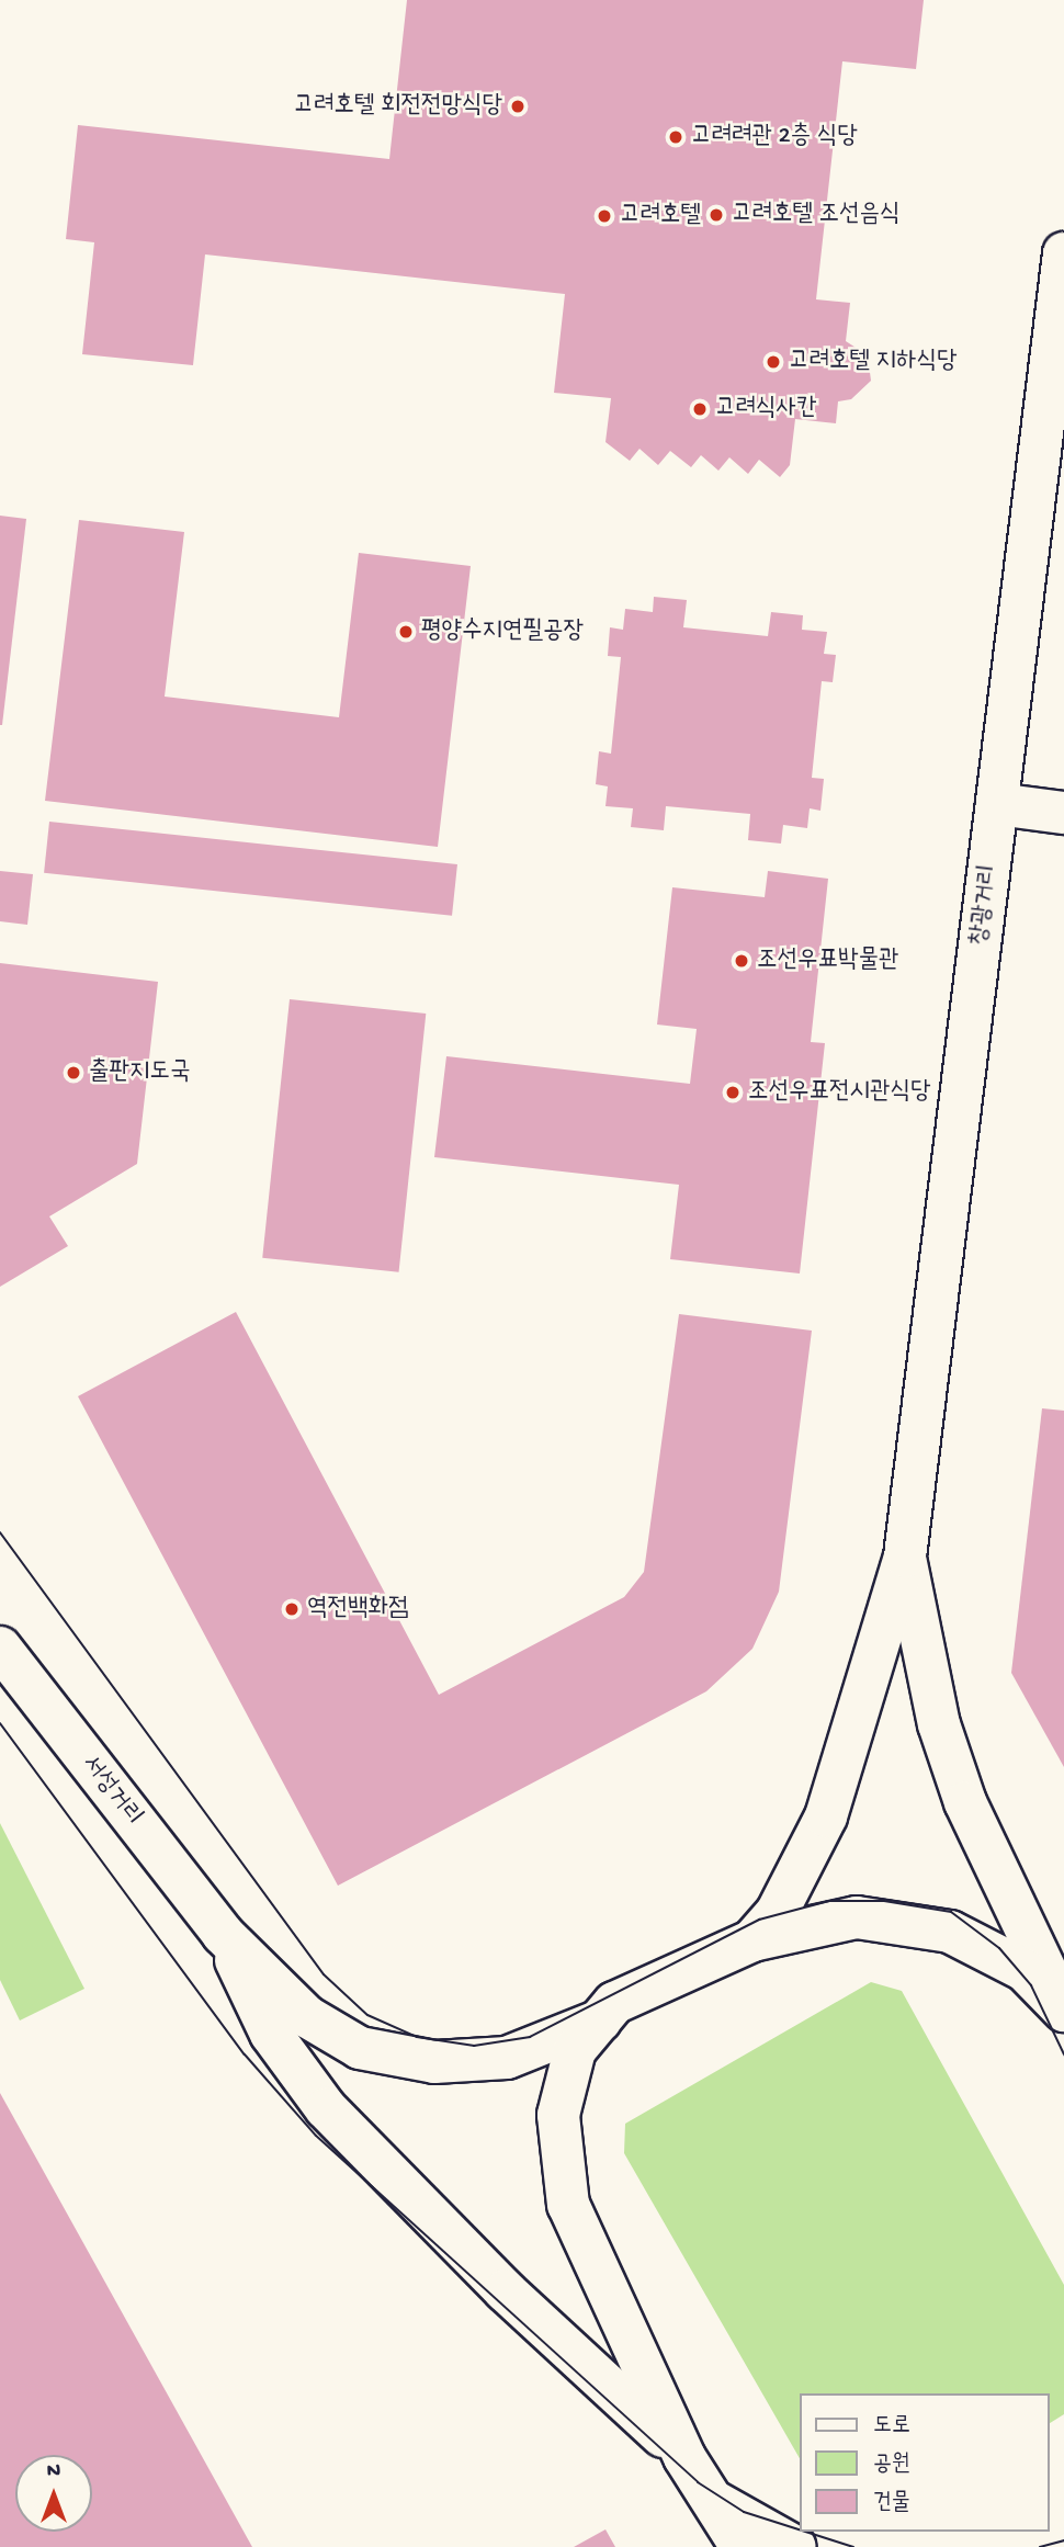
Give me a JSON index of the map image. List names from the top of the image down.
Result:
{
  "streets": {
    "main road": ["창광거리", "서성거리"]
  },
  "places": [
    "고려호텔 회전전망식당",
    "고려려관 2층 식당",
    "고려호텔 조선음식",
    "고려호텔",
    "고려호텔 지하식당",
    "고려식사칸",
    "평양수지연필공장",
    "조선우표박물관",
    "출판지도국",
    "조선우표전시관식당",
    "역전백화점"
  ],
  "legend": ["도로", "공원", "건물"],
  "north": "top"
}
